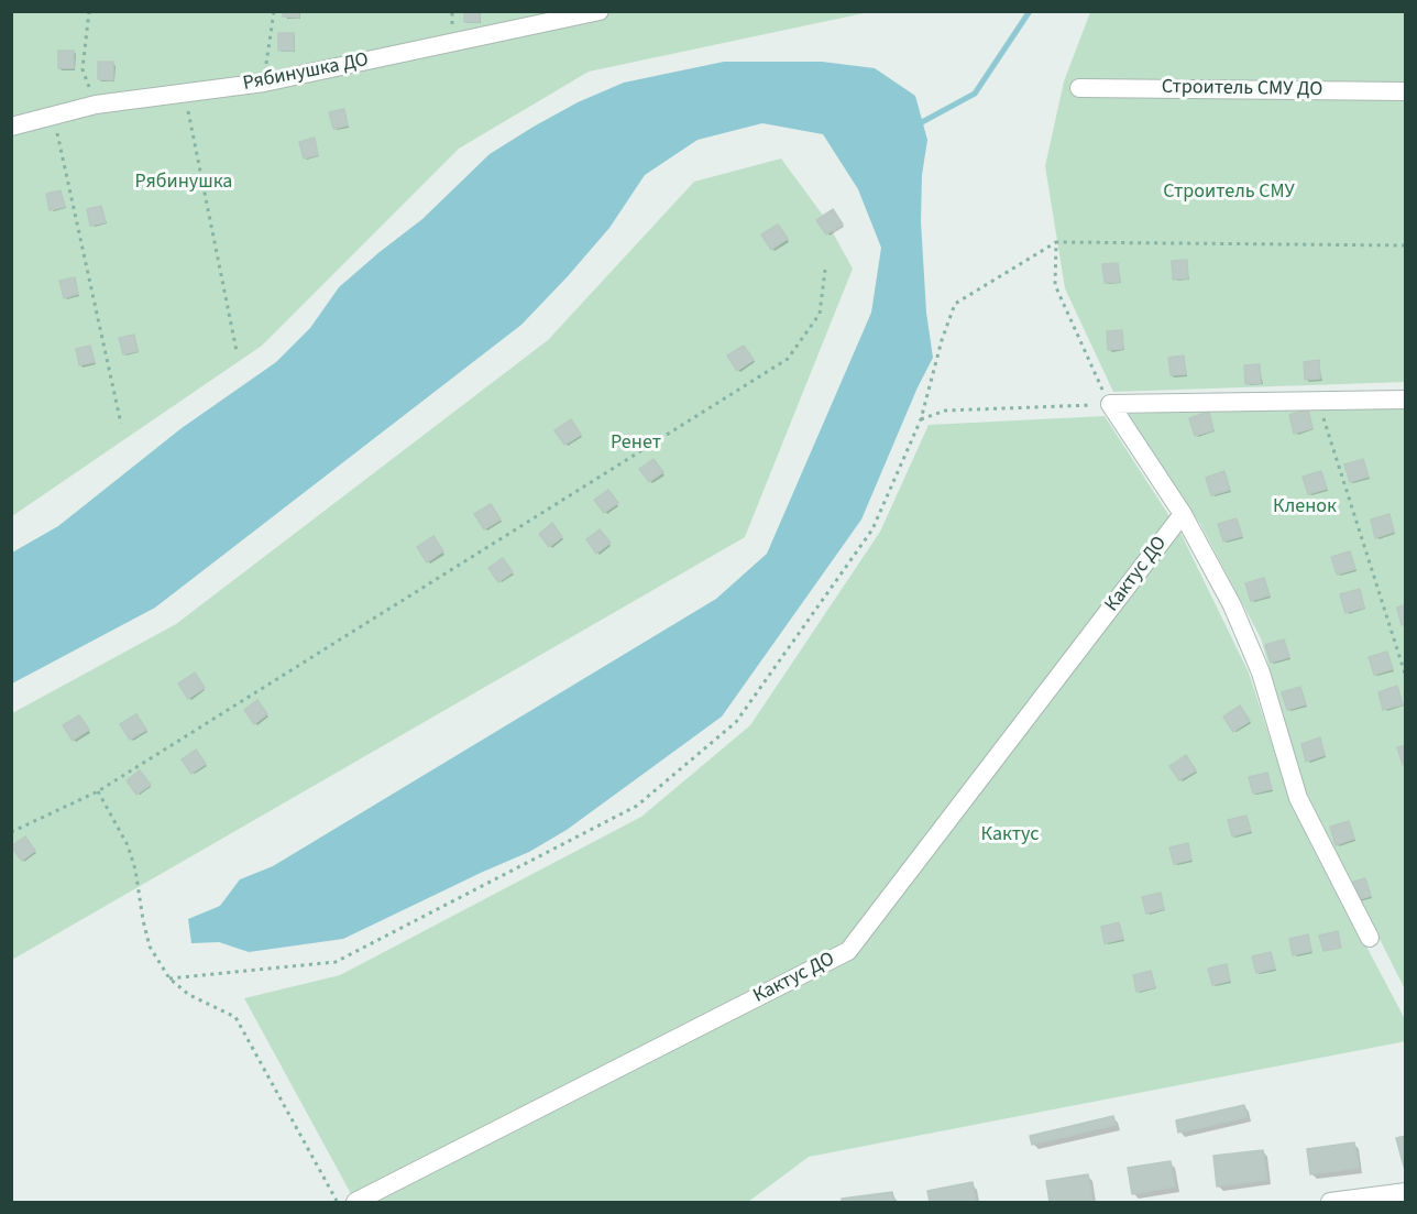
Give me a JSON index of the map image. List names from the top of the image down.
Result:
{
  "streets": {
    "street": ["Рябинушка ДО", "Строитель СМУ ДО", "Кактус ДО"]
  },
  "parks": [
    "Рябинушка",
    "Строитель СМУ",
    "Ренет",
    "Кленок",
    "Кактус"
  ]
}
